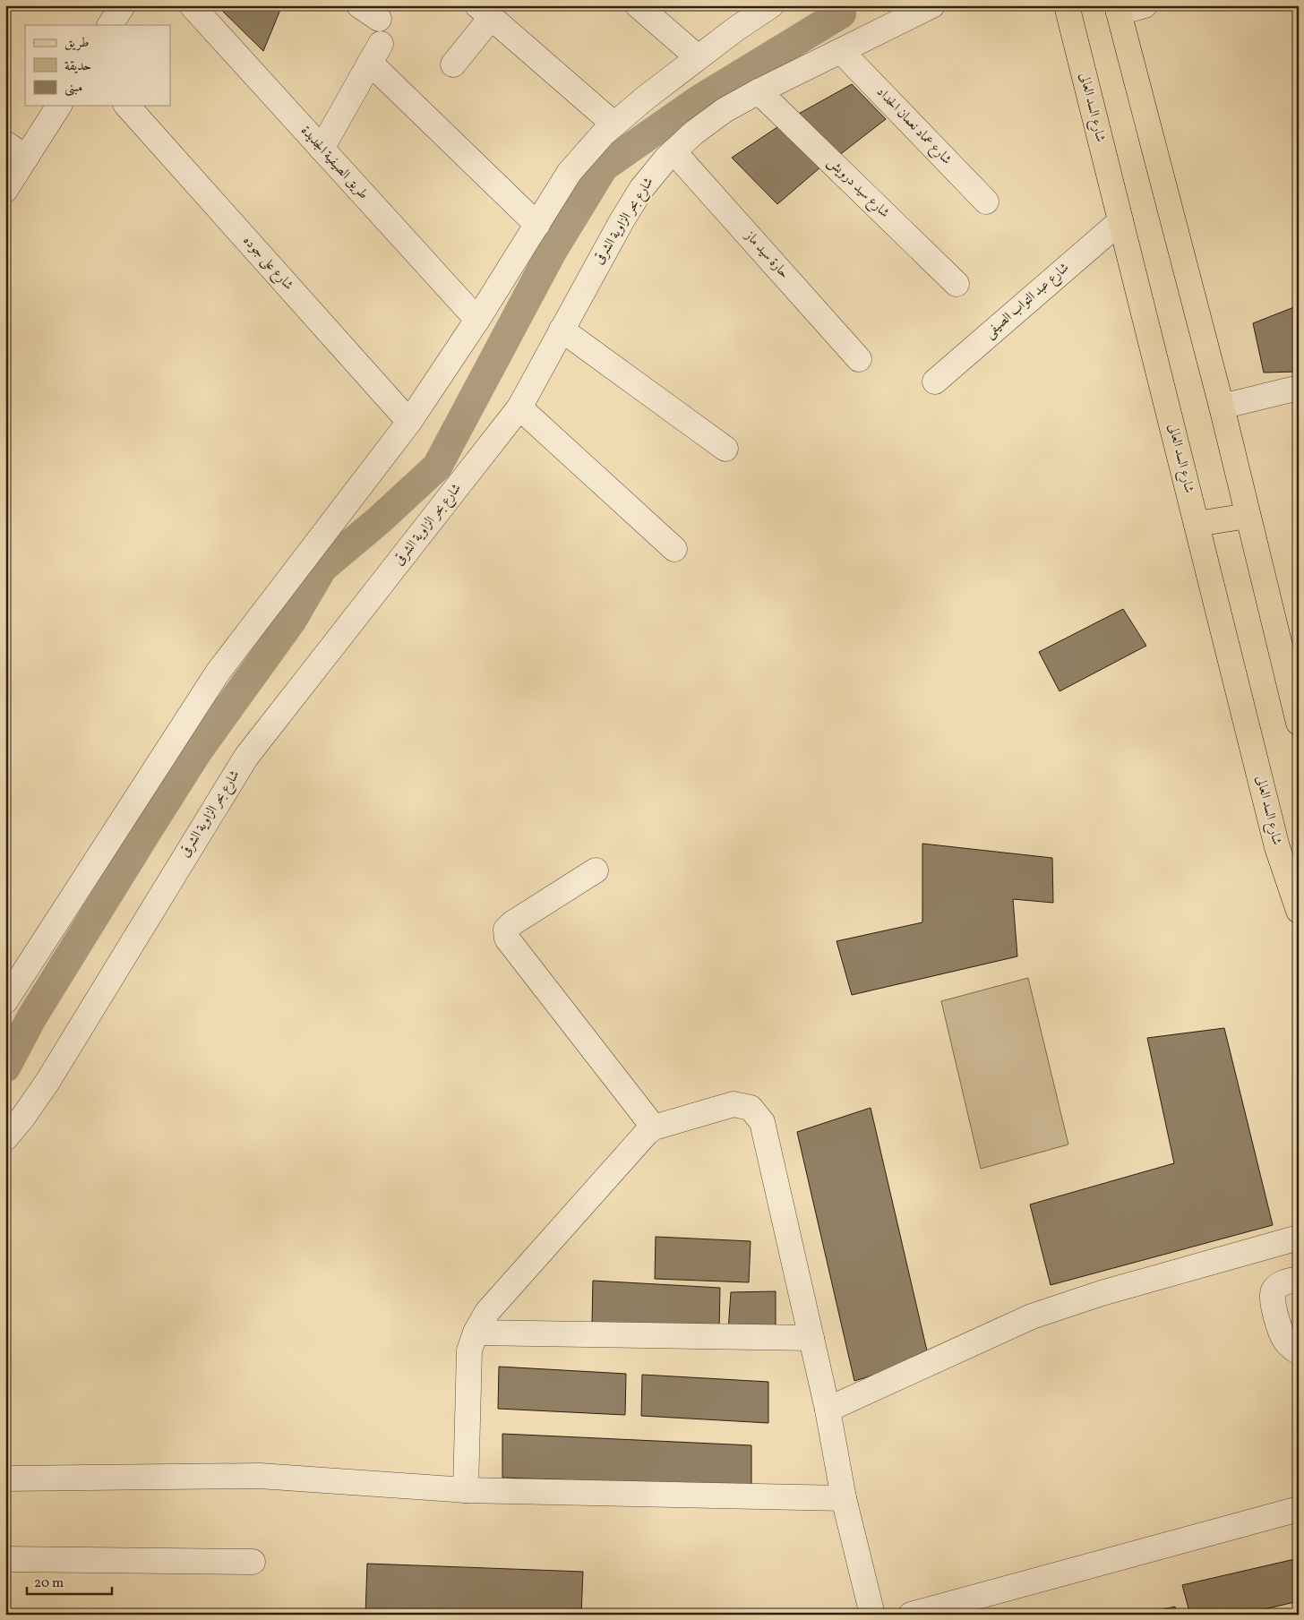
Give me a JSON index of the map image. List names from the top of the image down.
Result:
{
  "streets": {
    "main road": ["شارع السد العالى"],
    "street": [
      "شارع عماد نعمان الحداد",
      "طريق الصيفية الجديدة",
      "شارع سيد درويش",
      "شارع بحر الزاوية الشرقى",
      "حارة سيد ماز",
      "شارع على جوده",
      "شارع عبد التواب الصيفى"
    ]
  },
  "crossings": [
    ["شارع السد العالى", "شارع عبد التواب الصيفى"],
    ["شارع عماد نعمان الحداد", "شارع بحر الزاوية الشرقى"],
    ["شارع سيد درويش", "شارع بحر الزاوية الشرقى"],
    ["شارع بحر الزاوية الشرقى", "حارة سيد ماز"]
  ],
  "legend": ["طريق", "حديقة", "مبنى"],
  "scale_bar": "20 m"
}
